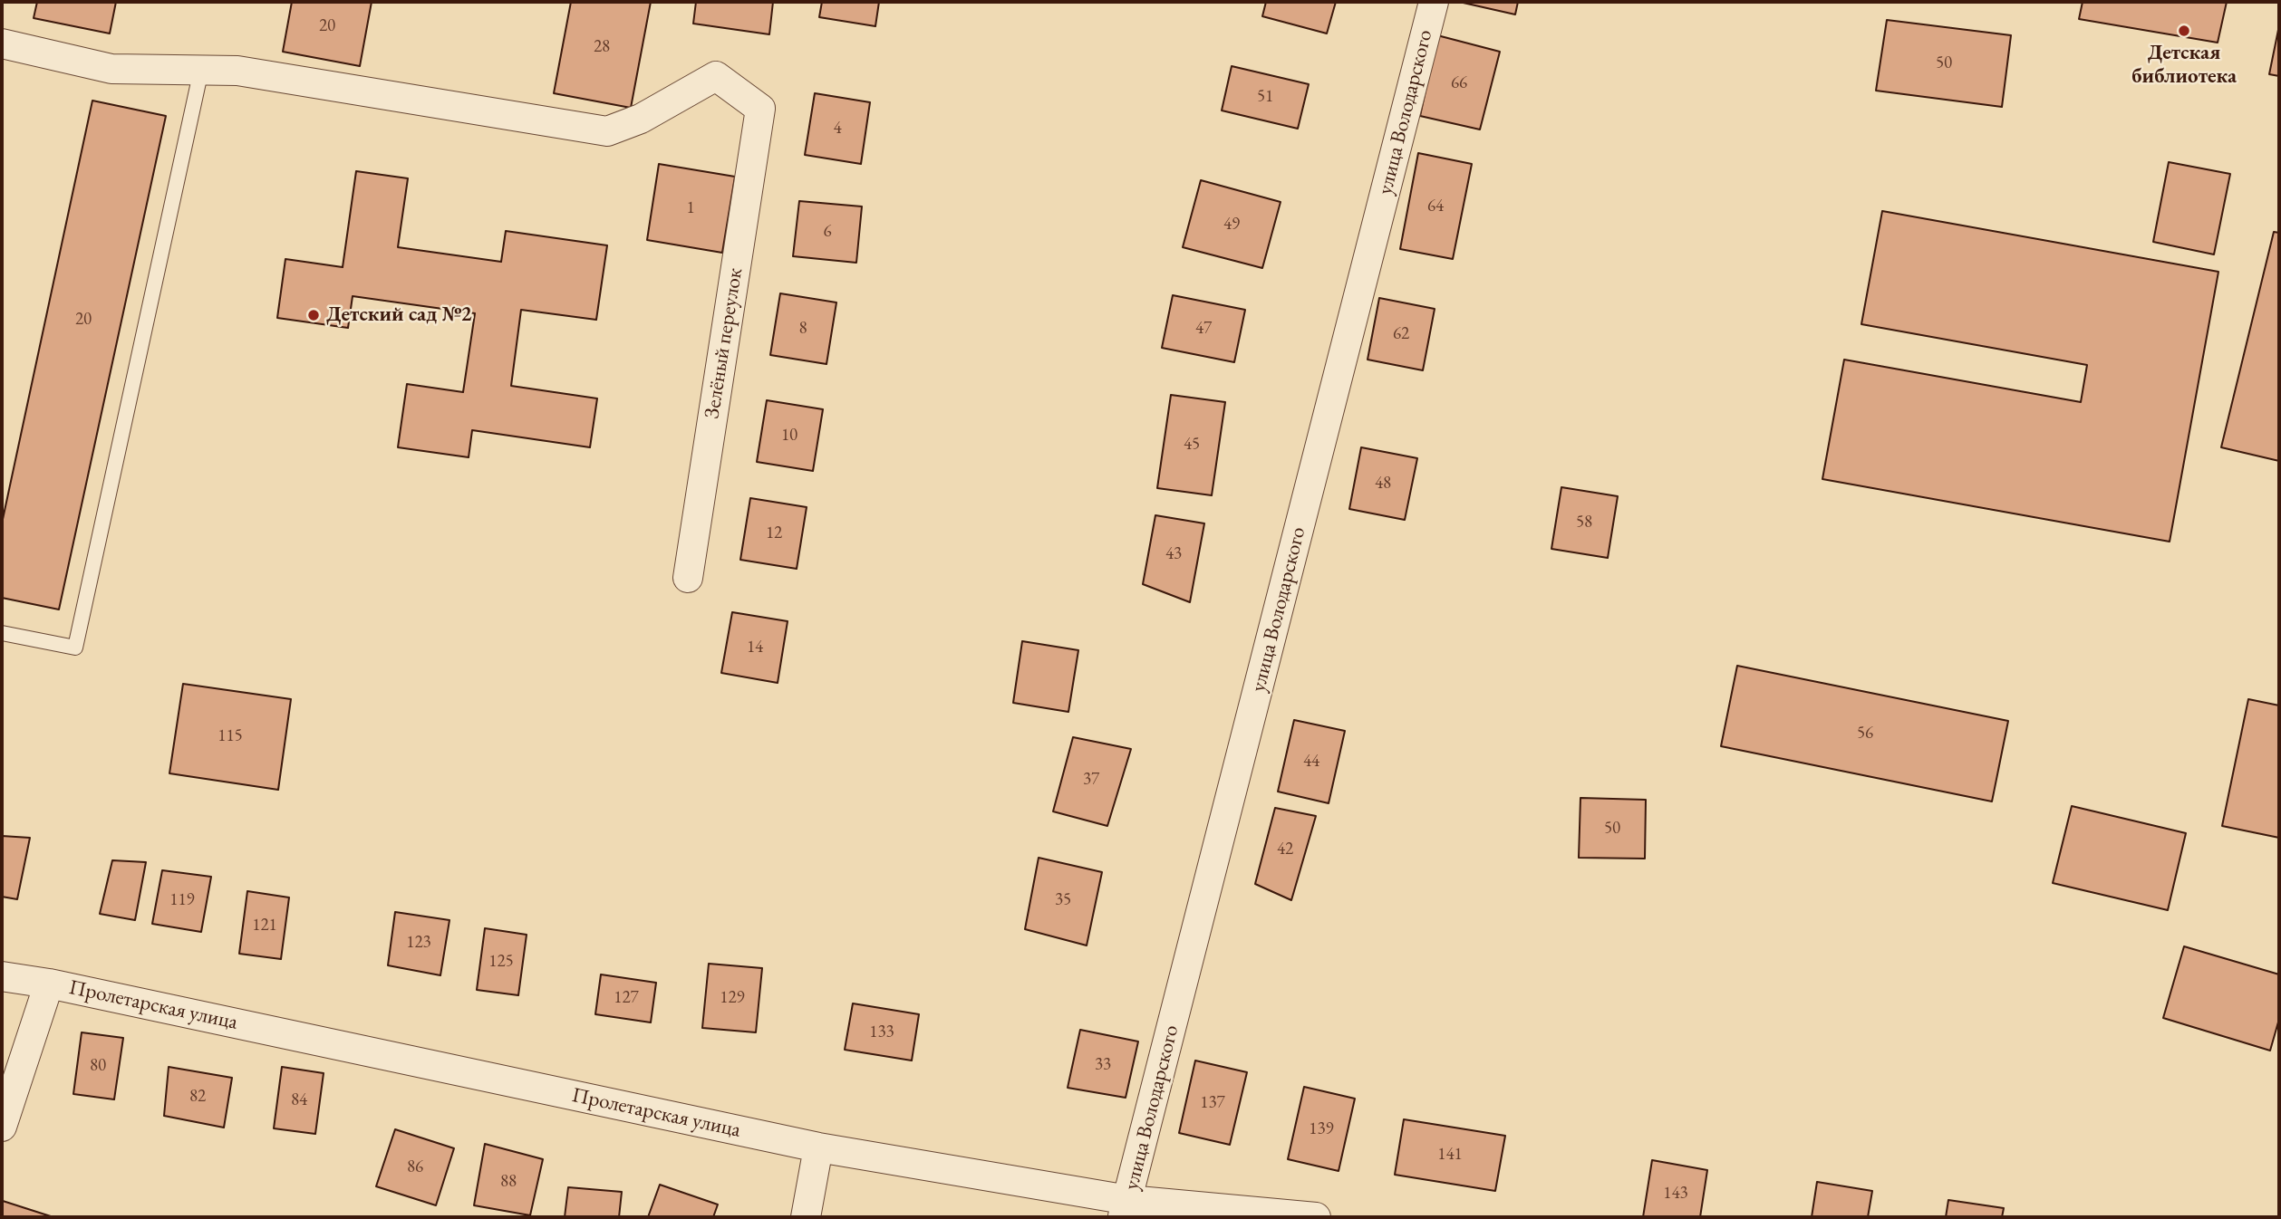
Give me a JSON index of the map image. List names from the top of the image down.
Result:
{
  "streets": {
    "street": ["улица Володарского", "Зелёный переулок", "Пролетарская улица"]
  },
  "crossings": [
    ["улица Володарского", "Пролетарская улица"]
  ],
  "places": ["Детская библиотека", "Детский сад №2"],
  "house_numbers": [
    "20",
    "28",
    "50",
    "66",
    "51",
    "4",
    "64",
    "1",
    "49",
    "6",
    "20",
    "8",
    "47",
    "62",
    "10",
    "45",
    "48",
    "58",
    "12",
    "43",
    "14",
    "56",
    "115",
    "44",
    "37",
    "50",
    "42",
    "119",
    "35",
    "121",
    "123",
    "125",
    "127",
    "129",
    "133",
    "33",
    "80",
    "82",
    "84",
    "137",
    "139",
    "141",
    "86",
    "88",
    "143"
  ]
}
